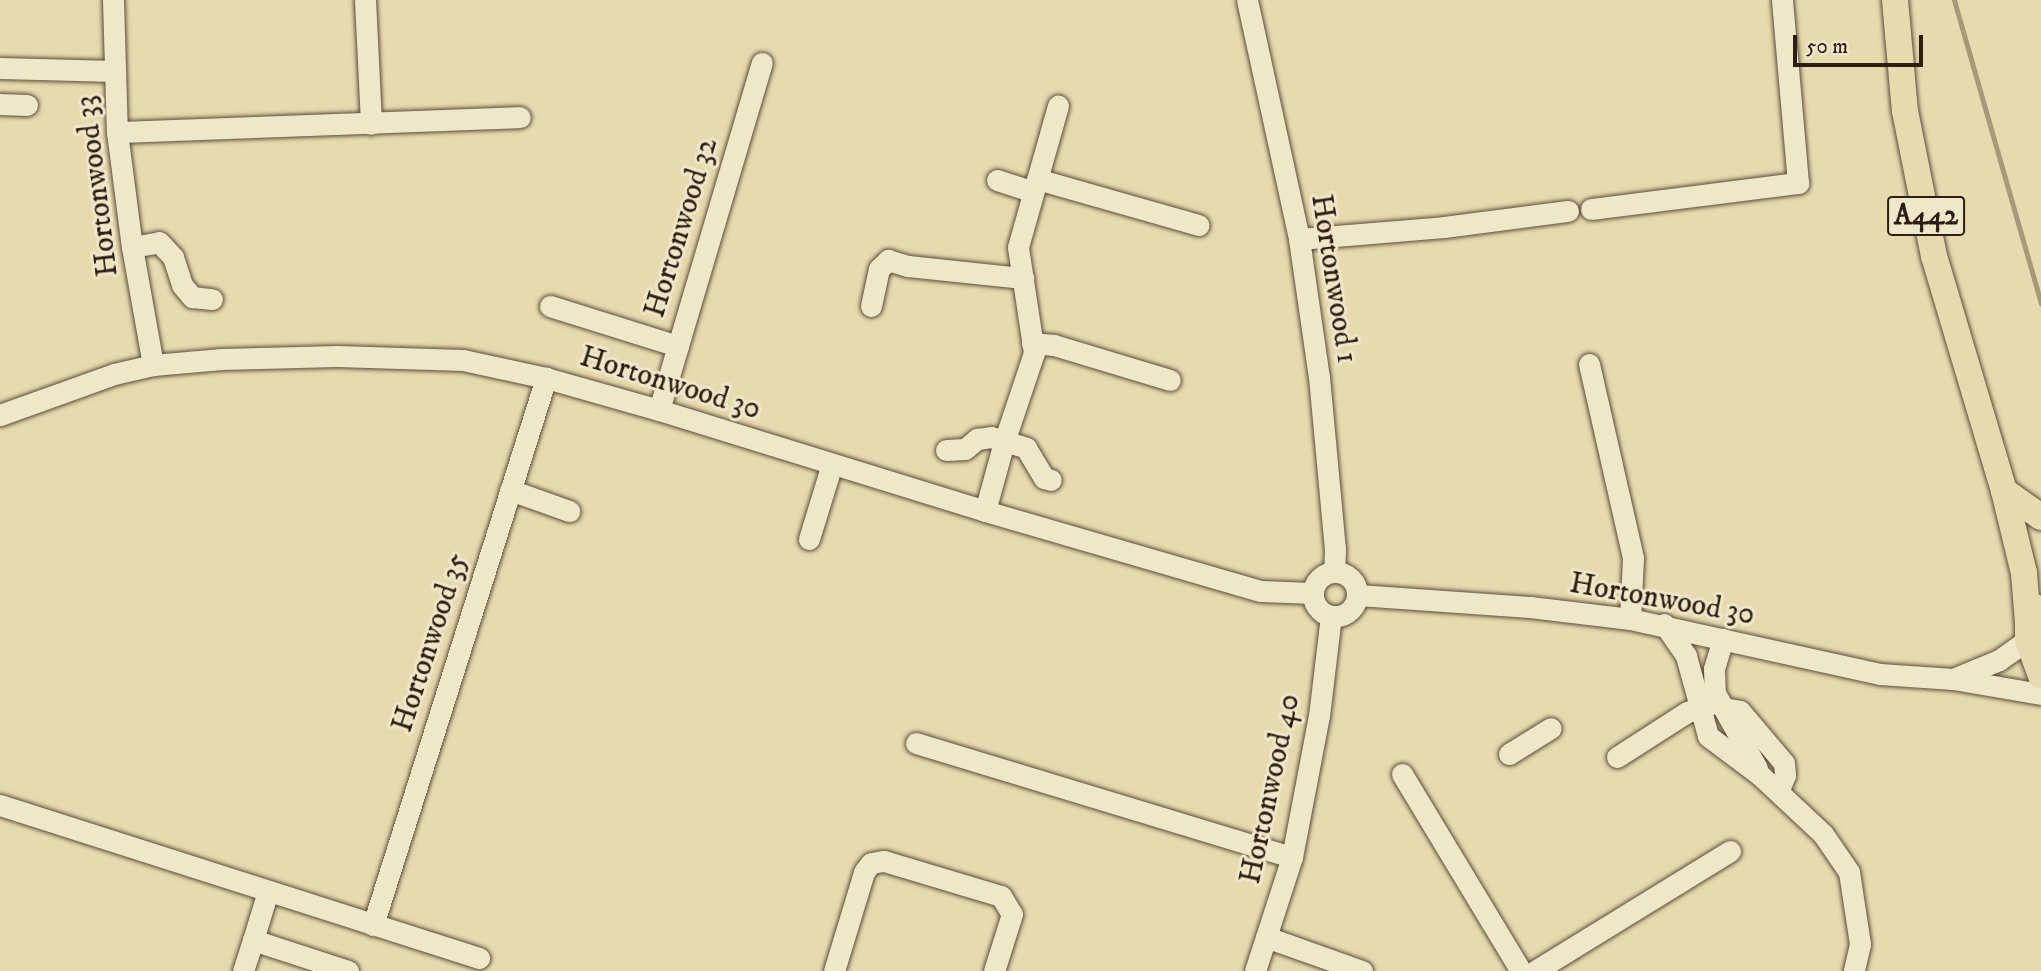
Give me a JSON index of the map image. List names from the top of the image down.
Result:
{
  "streets": {
    "main road": ["A442"],
    "street": [
      "Hortonwood 33",
      "Hortonwood 32",
      "Hortonwood 1",
      "Hortonwood 30",
      "Hortonwood 35",
      "Hortonwood 40"
    ]
  },
  "crossings": [
    ["Hortonwood 33", "Hortonwood 30"],
    ["A442", "Hortonwood 30"],
    ["Hortonwood 32", "Hortonwood 30"],
    ["Hortonwood 1", "Hortonwood 30"],
    ["Hortonwood 1", "Hortonwood 40"],
    ["Hortonwood 30", "Hortonwood 35"],
    ["Hortonwood 30", "Hortonwood 40"]
  ],
  "scale_bar": "50 m"
}
